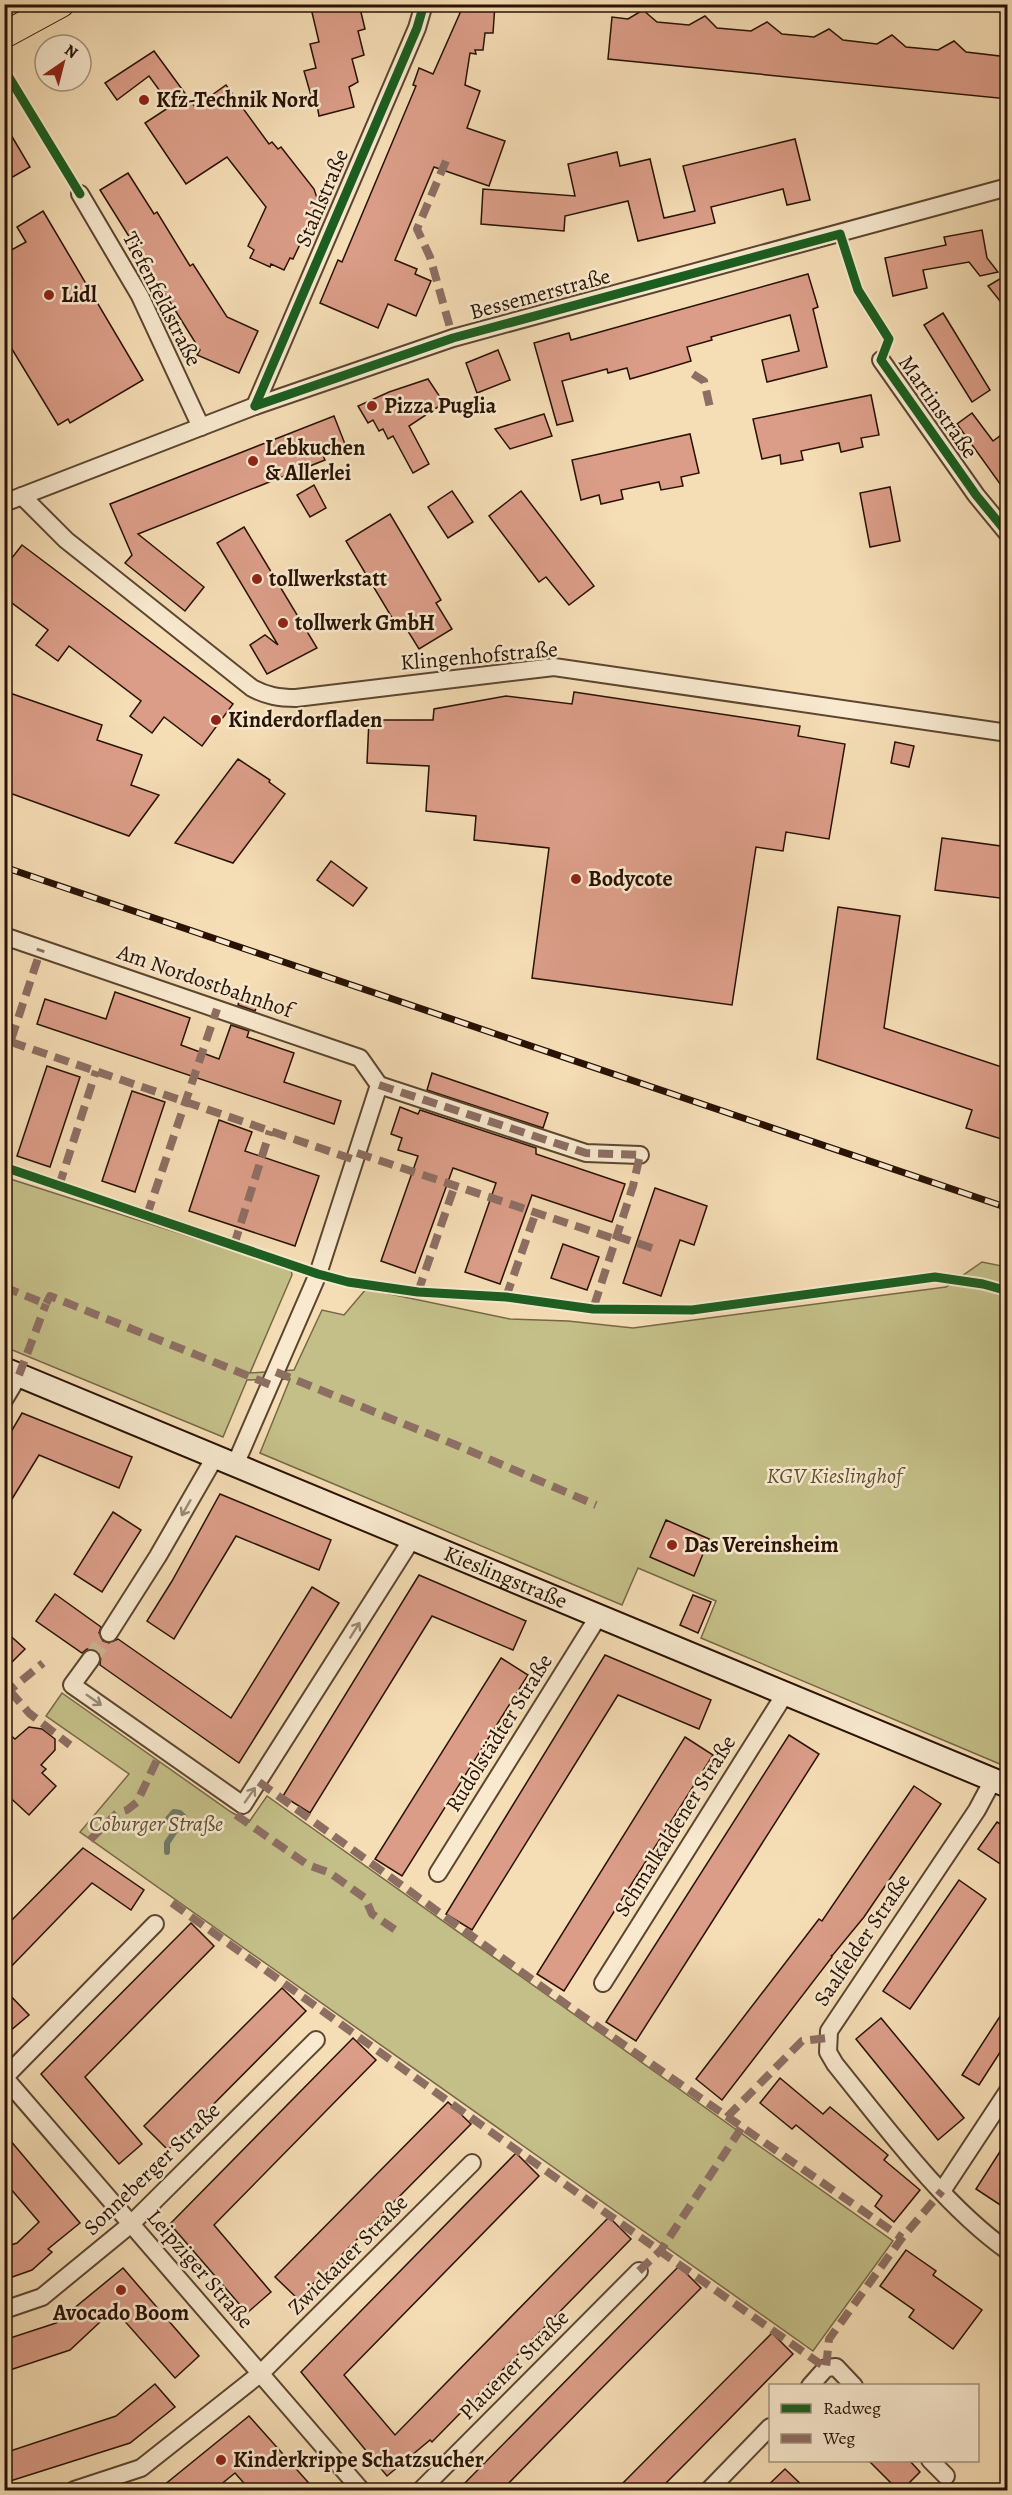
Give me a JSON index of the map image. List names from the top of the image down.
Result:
{
  "streets": {
    "street": [
      "Stahlstraße",
      "Bessemerstraße",
      "Tiefenfeldstraße",
      "Martinstraße",
      "Klingenhofstraße",
      "Am Nordostbahnhof",
      "Kieslingstraße",
      "Rudolstädter Straße",
      "Schmalkaldener Straße",
      "Saalfelder Straße",
      "Sonneberger Straße",
      "Zwickauer Straße",
      "Leipziger Straße",
      "Plauener Straße"
    ]
  },
  "crossings": [
    ["Stahlstraße", "Bessemerstraße"],
    ["Bessemerstraße", "Tiefenfeldstraße"],
    ["Bessemerstraße", "Klingenhofstraße"],
    ["Kieslingstraße", "Rudolstädter Straße"],
    ["Kieslingstraße", "Schmalkaldener Straße"],
    ["Kieslingstraße", "Saalfelder Straße"],
    ["Sonneberger Straße", "Leipziger Straße"],
    ["Zwickauer Straße", "Leipziger Straße"]
  ],
  "parks": ["KGV Kieslinghof", "Coburger Straße"],
  "places": [
    "Kfz-Technik Nord",
    "Lidl",
    "Pizza Puglia",
    "Lebkuchen & Allerlei",
    "tollwerkstatt",
    "tollwerk GmbH",
    "Kinderdorfladen",
    "Bodycote",
    "Das Vereinsheim",
    "Avocado Boom",
    "Kinderkrippe Schatzsucher"
  ],
  "legend": ["Radweg", "Weg"],
  "north": "top right"
}
